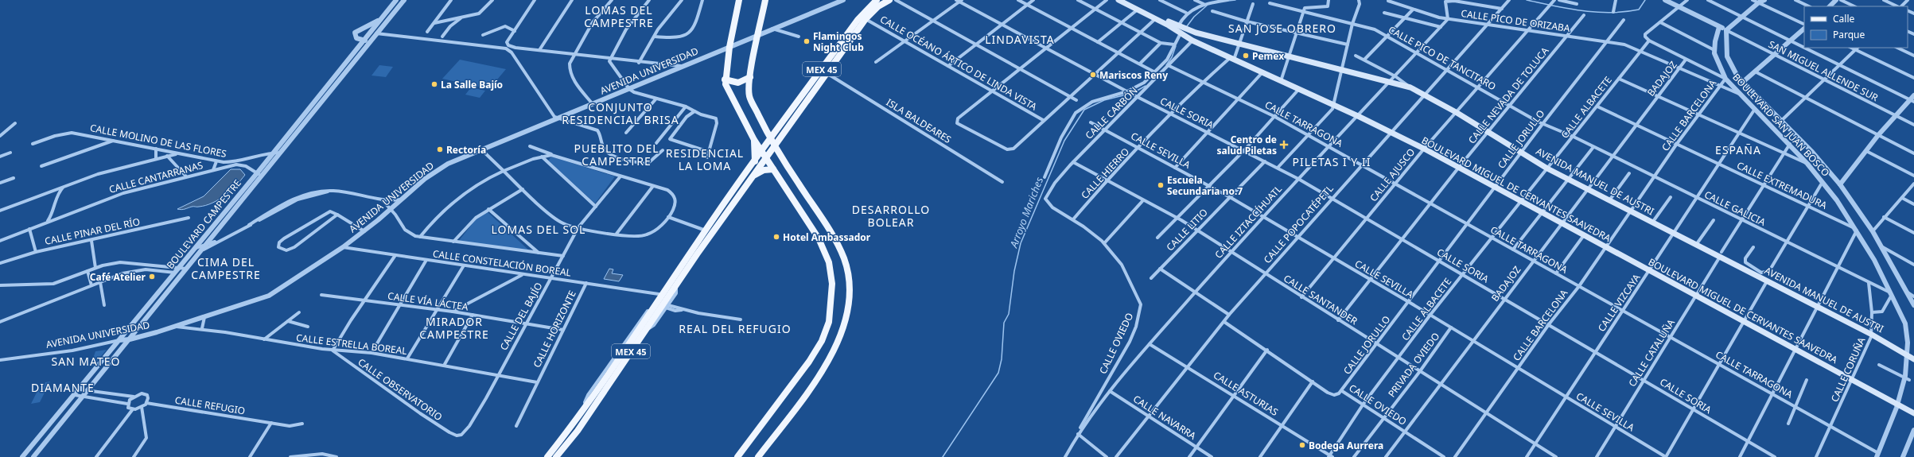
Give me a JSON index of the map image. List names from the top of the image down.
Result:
{
  "streets": {
    "main road": ["MEX 45", "AVENIDA MANUEL DE AUSTRI", "BOULEVARD MIGUEL DE CERVANTES SAAVEDRA"],
    "street": [
      "CALLE PICO DE ORIZABA",
      "CALLE PICO DE TANCITARO",
      "CALLE OCÉANO ÁRTICO DE LINDA VISTA",
      "AVENIDA UNIVERSIDAD",
      "SAN MIGUEL ALLENDE SUR",
      "BADAJOZ",
      "CALLE NEVADA DE TOLUCA",
      "CALLE ALBACETE",
      "CALLE CARBÓN",
      "CALLE SORIA",
      "CALLE BARCELONA",
      "ISLA BALDEARES",
      "CALLE TARRAGONA",
      "BOULEVARD SAN JUAN BOSCO",
      "CALLE JORULLO",
      "CALLE MOLINO DE LAS FLORES",
      "CALLE SEVILLA",
      "CALLE HIERRO",
      "CALLE AJUSCO",
      "CALLE CANTARRANAS",
      "CALLE EXTREMADURA",
      "CALLE GALICIA",
      "CALLE IZTACCÍHUATL",
      "BOULEVARD CAMPESTRE",
      "CALLE POPOCATÉPETL",
      "CALLE LITIO",
      "CALLE PINAR DEL RÍO",
      "CALLE CONSTELACIÓN BOREAL",
      "CALLE SANTANDER",
      "CALLE VÍA LÁCTEA",
      "CALLE VIZCAYA",
      "CALLE DEL BAJÍO",
      "CALLE HORIZONTE",
      "CALLE OVIEDO",
      "CALLE ESTRELLA BOREAL",
      "CALLE CATALUÑA",
      "PRIVADA OVIEDO",
      "CALLE CORUÑA",
      "CALLE OBSERVATORIO",
      "CALLE ASTURIAS",
      "CALLE REFUGIO",
      "CALLE NAVARRA"
    ]
  },
  "crossings": [
    ["CALLE PICO DE ORIZABA", "BADAJOZ"],
    ["CALLE PICO DE ORIZABA", "CALLE NEVADA DE TOLUCA"],
    ["CALLE PICO DE ORIZABA", "CALLE ALBACETE"],
    ["CALLE PICO DE ORIZABA", "CALLE BARCELONA"],
    ["CALLE PICO DE ORIZABA", "BOULEVARD SAN JUAN BOSCO"],
    ["CALLE PICO DE ORIZABA", "CALLE JORULLO"],
    ["CALLE PICO DE ORIZABA", "CALLE AJUSCO"],
    ["CALLE PICO DE ORIZABA", "CALLE IZTACCÍHUATL"],
    ["CALLE PICO DE ORIZABA", "CALLE POPOCATÉPETL"],
    ["CALLE PICO DE TANCITARO", "CALLE NEVADA DE TOLUCA"],
    ["CALLE PICO DE TANCITARO", "CALLE ALBACETE"],
    ["CALLE PICO DE TANCITARO", "CALLE JORULLO"],
    ["CALLE PICO DE TANCITARO", "CALLE AJUSCO"],
    ["CALLE PICO DE TANCITARO", "CALLE GALICIA"],
    ["CALLE PICO DE TANCITARO", "CALLE IZTACCÍHUATL"],
    ["CALLE PICO DE TANCITARO", "CALLE POPOCATÉPETL"],
    ["CALLE OCÉANO ÁRTICO DE LINDA VISTA", "MEX 45"],
    ["MEX 45", "ISLA BALDEARES"],
    ["AVENIDA UNIVERSIDAD", "BOULEVARD CAMPESTRE"],
    ["AVENIDA UNIVERSIDAD", "CALLE CONSTELACIÓN BOREAL"],
    ["AVENIDA UNIVERSIDAD", "CALLE ESTRELLA BOREAL"],
    ["SAN MIGUEL ALLENDE SUR", "BOULEVARD SAN JUAN BOSCO"],
    ["BADAJOZ", "CALLE SORIA"],
    ["BADAJOZ", "CALLE TARRAGONA"],
    ["BADAJOZ", "CALLE SEVILLA"],
    ["BADAJOZ", "AVENIDA MANUEL DE AUSTRI"],
    ["BADAJOZ", "CALLE EXTREMADURA"],
    ["BADAJOZ", "BOULEVARD MIGUEL DE CERVANTES SAAVEDRA"],
    ["BADAJOZ", "CALLE GALICIA"],
    ["BADAJOZ", "CALLE SANTANDER"],
    ["BADAJOZ", "CALLE OVIEDO"],
    ["CALLE NEVADA DE TOLUCA", "CALLE SORIA"],
    ["CALLE NEVADA DE TOLUCA", "CALLE TARRAGONA"],
    ["CALLE NEVADA DE TOLUCA", "CALLE SEVILLA"],
    ["CALLE NEVADA DE TOLUCA", "AVENIDA MANUEL DE AUSTRI"],
    ["CALLE NEVADA DE TOLUCA", "BOULEVARD MIGUEL DE CERVANTES SAAVEDRA"],
    ["CALLE NEVADA DE TOLUCA", "CALLE SANTANDER"],
    ["CALLE ALBACETE", "CALLE SORIA"],
    ["CALLE ALBACETE", "CALLE TARRAGONA"],
    ["CALLE ALBACETE", "CALLE SEVILLA"],
    ["CALLE ALBACETE", "AVENIDA MANUEL DE AUSTRI"],
    ["CALLE ALBACETE", "CALLE EXTREMADURA"],
    ["CALLE ALBACETE", "BOULEVARD MIGUEL DE CERVANTES SAAVEDRA"],
    ["CALLE ALBACETE", "CALLE GALICIA"],
    ["CALLE ALBACETE", "CALLE SANTANDER"],
    ["CALLE ALBACETE", "CALLE OVIEDO"],
    ["CALLE ALBACETE", "CALLE ASTURIAS"],
    ["CALLE CARBÓN", "CALLE SORIA"],
    ["CALLE CARBÓN", "CALLE TARRAGONA"],
    ["CALLE CARBÓN", "CALLE SEVILLA"],
    ["CALLE CARBÓN", "BOULEVARD MIGUEL DE CERVANTES SAAVEDRA"],
    ["CALLE CARBÓN", "CALLE SANTANDER"],
    ["CALLE CARBÓN", "CALLE OVIEDO"],
    ["CALLE SORIA", "CALLE BARCELONA"],
    ["CALLE SORIA", "CALLE JORULLO"],
    ["CALLE SORIA", "CALLE HIERRO"],
    ["CALLE SORIA", "CALLE AJUSCO"],
    ["CALLE SORIA", "CALLE IZTACCÍHUATL"],
    ["CALLE SORIA", "CALLE POPOCATÉPETL"],
    ["CALLE SORIA", "CALLE LITIO"],
    ["CALLE SORIA", "CALLE VIZCAYA"],
    ["CALLE SORIA", "CALLE CATALUÑA"],
    ["CALLE BARCELONA", "CALLE TARRAGONA"],
    ["CALLE BARCELONA", "BOULEVARD SAN JUAN BOSCO"],
    ["CALLE BARCELONA", "CALLE SEVILLA"],
    ["CALLE BARCELONA", "AVENIDA MANUEL DE AUSTRI"],
    ["CALLE BARCELONA", "CALLE EXTREMADURA"],
    ["CALLE BARCELONA", "BOULEVARD MIGUEL DE CERVANTES SAAVEDRA"],
    ["CALLE BARCELONA", "CALLE GALICIA"],
    ["CALLE BARCELONA", "CALLE SANTANDER"],
    ["CALLE TARRAGONA", "BOULEVARD SAN JUAN BOSCO"],
    ["CALLE TARRAGONA", "CALLE JORULLO"],
    ["CALLE TARRAGONA", "CALLE HIERRO"],
    ["CALLE TARRAGONA", "CALLE AJUSCO"],
    ["CALLE TARRAGONA", "CALLE IZTACCÍHUATL"],
    ["CALLE TARRAGONA", "CALLE POPOCATÉPETL"],
    ["CALLE TARRAGONA", "CALLE VIZCAYA"],
    ["CALLE TARRAGONA", "CALLE CATALUÑA"],
    ["CALLE TARRAGONA", "CALLE CORUÑA"],
    ["BOULEVARD SAN JUAN BOSCO", "AVENIDA MANUEL DE AUSTRI"],
    ["BOULEVARD SAN JUAN BOSCO", "CALLE EXTREMADURA"],
    ["BOULEVARD SAN JUAN BOSCO", "BOULEVARD MIGUEL DE CERVANTES SAAVEDRA"],
    ["BOULEVARD SAN JUAN BOSCO", "CALLE GALICIA"],
    ["BOULEVARD SAN JUAN BOSCO", "CALLE VIZCAYA"],
    ["BOULEVARD SAN JUAN BOSCO", "CALLE CATALUÑA"],
    ["CALLE JORULLO", "CALLE SEVILLA"],
    ["CALLE JORULLO", "AVENIDA MANUEL DE AUSTRI"],
    ["CALLE JORULLO", "BOULEVARD MIGUEL DE CERVANTES SAAVEDRA"],
    ["CALLE JORULLO", "CALLE SANTANDER"],
    ["CALLE JORULLO", "CALLE OVIEDO"],
    ["CALLE MOLINO DE LAS FLORES", "BOULEVARD CAMPESTRE"],
    ["CALLE SEVILLA", "CALLE HIERRO"],
    ["CALLE SEVILLA", "CALLE AJUSCO"],
    ["CALLE SEVILLA", "CALLE IZTACCÍHUATL"],
    ["CALLE SEVILLA", "CALLE POPOCATÉPETL"],
    ["CALLE SEVILLA", "CALLE LITIO"],
    ["CALLE SEVILLA", "CALLE VIZCAYA"],
    ["CALLE SEVILLA", "CALLE CATALUÑA"],
    ["CALLE SEVILLA", "PRIVADA OVIEDO"],
    ["CALLE HIERRO", "BOULEVARD MIGUEL DE CERVANTES SAAVEDRA"],
    ["CALLE HIERRO", "CALLE SANTANDER"],
    ["CALLE HIERRO", "CALLE OVIEDO"],
    ["CALLE AJUSCO", "AVENIDA MANUEL DE AUSTRI"],
    ["CALLE AJUSCO", "BOULEVARD MIGUEL DE CERVANTES SAAVEDRA"],
    ["CALLE AJUSCO", "CALLE SANTANDER"],
    ["CALLE CANTARRANAS", "BOULEVARD CAMPESTRE"],
    ["AVENIDA MANUEL DE AUSTRI", "BOULEVARD MIGUEL DE CERVANTES SAAVEDRA"],
    ["AVENIDA MANUEL DE AUSTRI", "CALLE IZTACCÍHUATL"],
    ["AVENIDA MANUEL DE AUSTRI", "CALLE POPOCATÉPETL"],
    ["AVENIDA MANUEL DE AUSTRI", "CALLE VIZCAYA"],
    ["AVENIDA MANUEL DE AUSTRI", "CALLE CATALUÑA"],
    ["AVENIDA MANUEL DE AUSTRI", "CALLE CORUÑA"],
    ["CALLE EXTREMADURA", "CALLE VIZCAYA"],
    ["CALLE EXTREMADURA", "CALLE CATALUÑA"],
    ["BOULEVARD MIGUEL DE CERVANTES SAAVEDRA", "CALLE IZTACCÍHUATL"],
    ["BOULEVARD MIGUEL DE CERVANTES SAAVEDRA", "CALLE POPOCATÉPETL"],
    ["BOULEVARD MIGUEL DE CERVANTES SAAVEDRA", "CALLE VIZCAYA"],
    ["BOULEVARD MIGUEL DE CERVANTES SAAVEDRA", "CALLE CATALUÑA"],
    ["BOULEVARD MIGUEL DE CERVANTES SAAVEDRA", "CALLE CORUÑA"],
    ["CALLE GALICIA", "CALLE VIZCAYA"],
    ["CALLE GALICIA", "CALLE CATALUÑA"],
    ["CALLE GALICIA", "CALLE CORUÑA"],
    ["CALLE IZTACCÍHUATL", "CALLE SANTANDER"],
    ["CALLE IZTACCÍHUATL", "CALLE OVIEDO"],
    ["CALLE IZTACCÍHUATL", "CALLE ASTURIAS"],
    ["CALLE IZTACCÍHUATL", "CALLE NAVARRA"],
    ["CALLE POPOCATÉPETL", "CALLE SANTANDER"],
    ["CALLE POPOCATÉPETL", "CALLE OVIEDO"],
    ["CALLE POPOCATÉPETL", "CALLE ASTURIAS"],
    ["CALLE POPOCATÉPETL", "CALLE NAVARRA"],
    ["CALLE LITIO", "CALLE SANTANDER"],
    ["CALLE CONSTELACIÓN BOREAL", "CALLE DEL BAJÍO"],
    ["CALLE CONSTELACIÓN BOREAL", "CALLE HORIZONTE"],
    ["CALLE SANTANDER", "CALLE VIZCAYA"],
    ["CALLE SANTANDER", "PRIVADA OVIEDO"],
    ["CALLE VÍA LÁCTEA", "CALLE DEL BAJÍO"],
    ["CALLE VÍA LÁCTEA", "CALLE HORIZONTE"],
    ["CALLE DEL BAJÍO", "CALLE ESTRELLA BOREAL"],
    ["CALLE DEL BAJÍO", "CALLE OBSERVATORIO"],
    ["CALLE HORIZONTE", "CALLE ESTRELLA BOREAL"],
    ["CALLE OVIEDO", "PRIVADA OVIEDO"],
    ["CALLE ESTRELLA BOREAL", "CALLE OBSERVATORIO"]
  ],
  "districts": [
    "LOMAS DEL CAMPESTRE",
    "SAN JOSE OBRERO",
    "LINDAVISTA",
    "CONJUNTO RESIDENCIAL BRISA",
    "PUEBLITO DEL CAMPESTRE",
    "ESPAÑA",
    "RESIDENCIAL LA LOMA",
    "PILETAS I Y II",
    "DESARROLLO BOLEAR",
    "LOMAS DEL SOL",
    "CIMA DEL CAMPESTRE",
    "MIRADOR CAMPESTRE",
    "REAL DEL REFUGIO",
    "SAN MATEO",
    "DIAMANTE"
  ],
  "water": ["Arroyo Mariches"],
  "places": {
    "other": [
      "Flamingos Night Club",
      "Pemex",
      "Mariscos Reny",
      "La Salle Bajío",
      "Rectoría",
      "Escuela Secundaria no.7",
      "Hotel Ambassador",
      "Café Atelier",
      "Bodega Aurrera"
    ],
    "health": ["Centro de salud Piletas"]
  },
  "legend": ["Calle", "Parque"]
}
